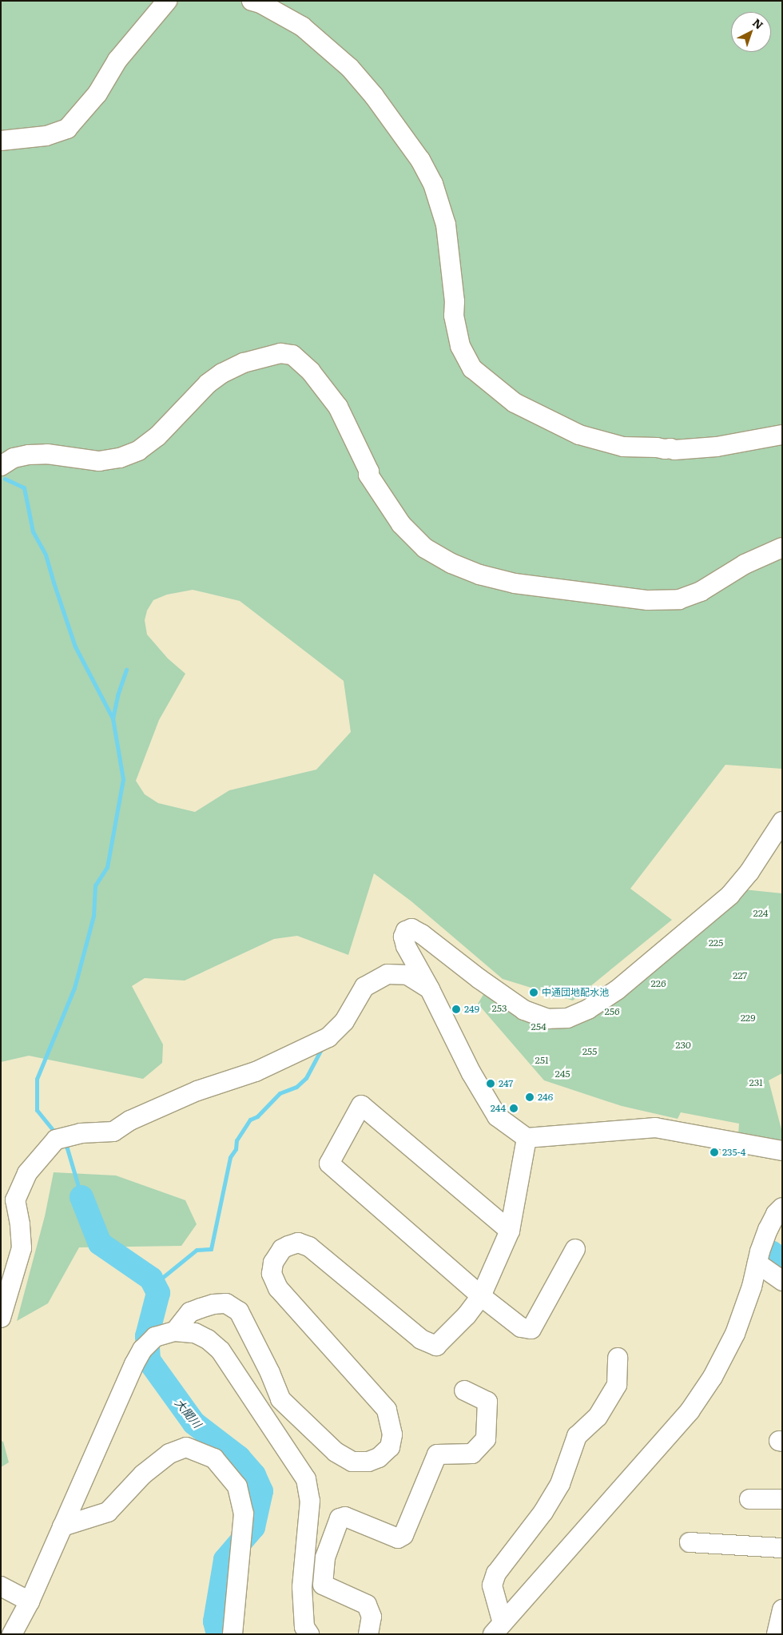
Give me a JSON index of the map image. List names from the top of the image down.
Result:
{
  "water": ["大聞川"],
  "parks": [
    "224",
    "225",
    "227",
    "226",
    "253",
    "256",
    "229",
    "254",
    "230",
    "255",
    "251",
    "245",
    "231"
  ],
  "places": [
    "中通団地配水池",
    "249",
    "247",
    "246",
    "244",
    "235-4"
  ],
  "north": "top right"
}
